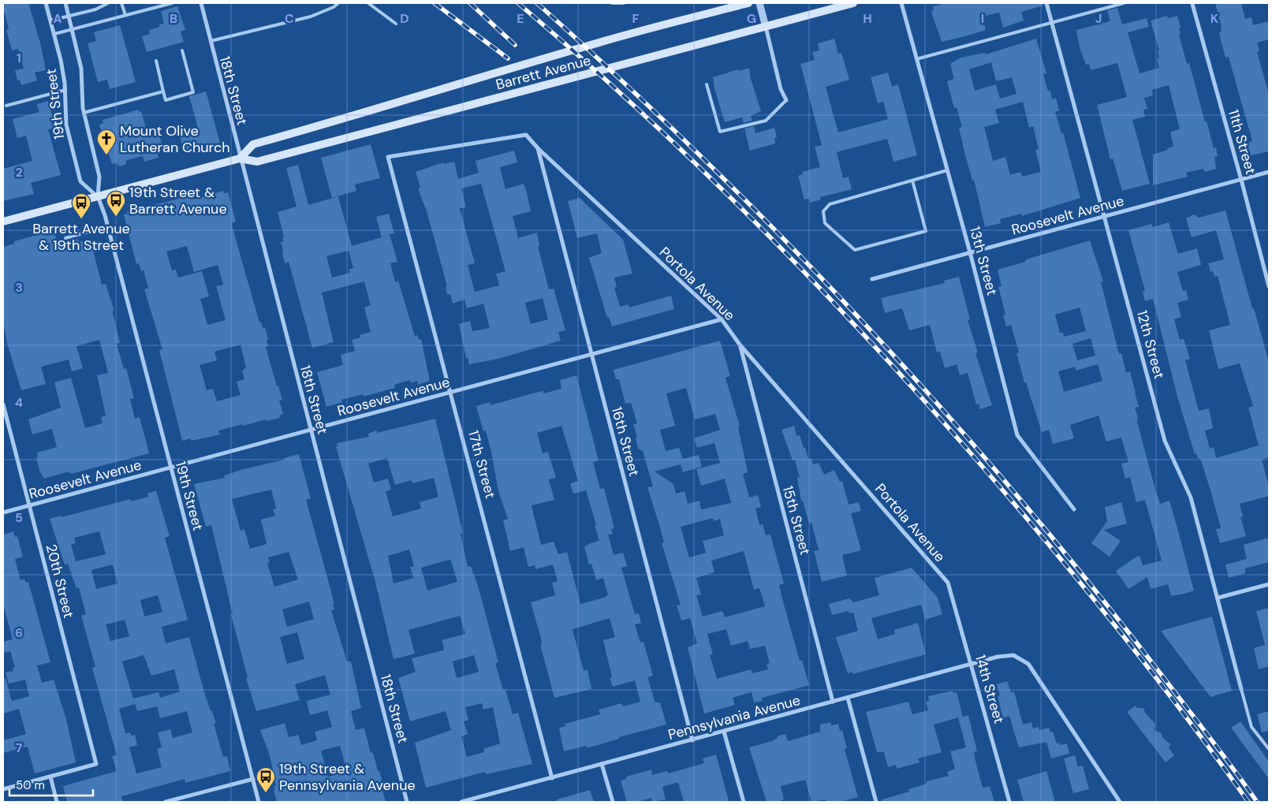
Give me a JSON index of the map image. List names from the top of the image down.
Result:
{
  "streets": {
    "main road": ["Barrett Avenue"],
    "street": [
      "18th Street",
      "19th Street",
      "11th Street",
      "Roosevelt Avenue",
      "13th Street",
      "Portola Avenue",
      "12th Street",
      "16th Street",
      "17th Street",
      "15th Street",
      "20th Street",
      "14th Street",
      "Pennsylvania Avenue"
    ]
  },
  "crossings": [
    ["Barrett Avenue", "18th Street"],
    ["Barrett Avenue", "19th Street"],
    ["18th Street", "Roosevelt Avenue"],
    ["19th Street", "Roosevelt Avenue"],
    ["11th Street", "Roosevelt Avenue"],
    ["Roosevelt Avenue", "13th Street"],
    ["Roosevelt Avenue", "Portola Avenue"],
    ["Roosevelt Avenue", "12th Street"],
    ["Roosevelt Avenue", "16th Street"],
    ["Roosevelt Avenue", "17th Street"],
    ["Roosevelt Avenue", "20th Street"],
    ["Portola Avenue", "16th Street"],
    ["Portola Avenue", "17th Street"],
    ["Portola Avenue", "15th Street"],
    ["Portola Avenue", "14th Street"],
    ["16th Street", "Pennsylvania Avenue"],
    ["17th Street", "Pennsylvania Avenue"],
    ["15th Street", "Pennsylvania Avenue"],
    ["14th Street", "Pennsylvania Avenue"]
  ],
  "places": {
    "church": ["Mount Olive Lutheran Church"],
    "bus stop": ["19th Street & Barrett Avenue", "Barrett Avenue & 19th Street", "19th Street & Pennsylvania Avenue"]
  },
  "scale_bar": "50 m",
  "grid": {
    "columns": [
      "A",
      "B",
      "C",
      "D",
      "E",
      "F",
      "G",
      "H",
      "I",
      "J",
      "K"
    ],
    "rows": [
      "1",
      "2",
      "3",
      "4",
      "5",
      "6",
      "7"
    ]
  }
}
